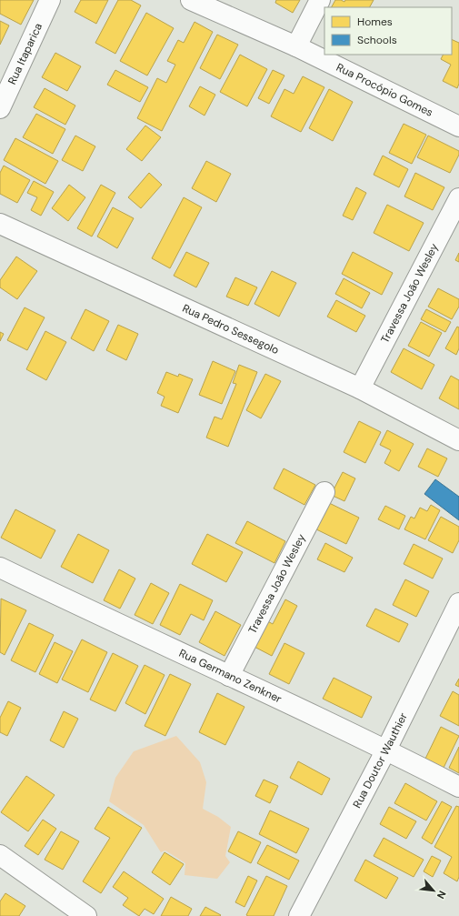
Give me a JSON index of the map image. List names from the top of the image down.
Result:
{
  "streets": {
    "street": [
      "Rua Itaparica",
      "Rua Procópio Gomes",
      "Travessa João Wesley",
      "Rua Pedro Sessegolo",
      "Rua Germano Zenkner",
      "Rua Doutor Wauthier"
    ]
  },
  "crossings": [
    ["Travessa João Wesley", "Rua Pedro Sessegolo"],
    ["Travessa João Wesley", "Rua Germano Zenkner"],
    ["Rua Germano Zenkner", "Rua Doutor Wauthier"]
  ],
  "legend": ["Homes", "Schools"],
  "north": "bottom right"
}
